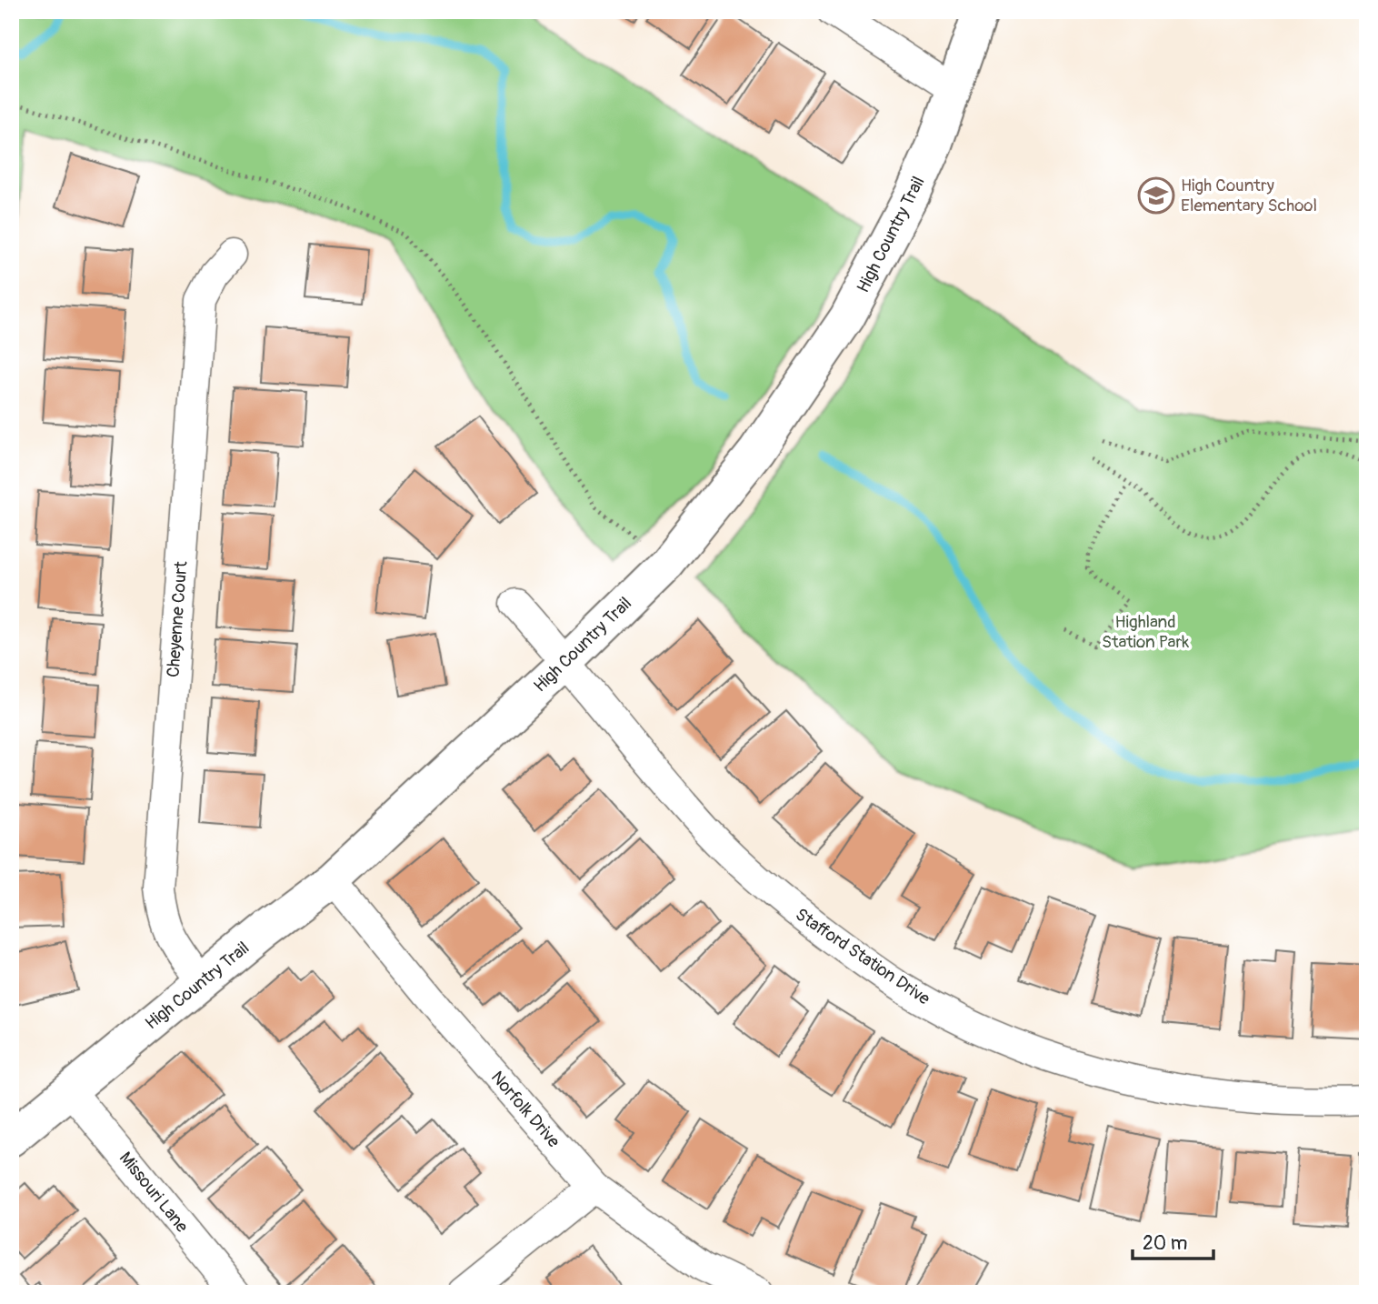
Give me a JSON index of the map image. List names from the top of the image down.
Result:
{
  "streets": {
    "street": [
      "High Country Trail",
      "Cheyenne Court",
      "Stafford Station Drive",
      "Norfolk Drive",
      "Missouri Lane"
    ]
  },
  "crossings": [
    ["High Country Trail", "Cheyenne Court"],
    ["High Country Trail", "Stafford Station Drive"],
    ["High Country Trail", "Norfolk Drive"],
    ["High Country Trail", "Missouri Lane"]
  ],
  "parks": ["Highland Station Park"],
  "places": {
    "school or university": ["High Country Elementary School"]
  },
  "scale_bar": "20 m"
}
